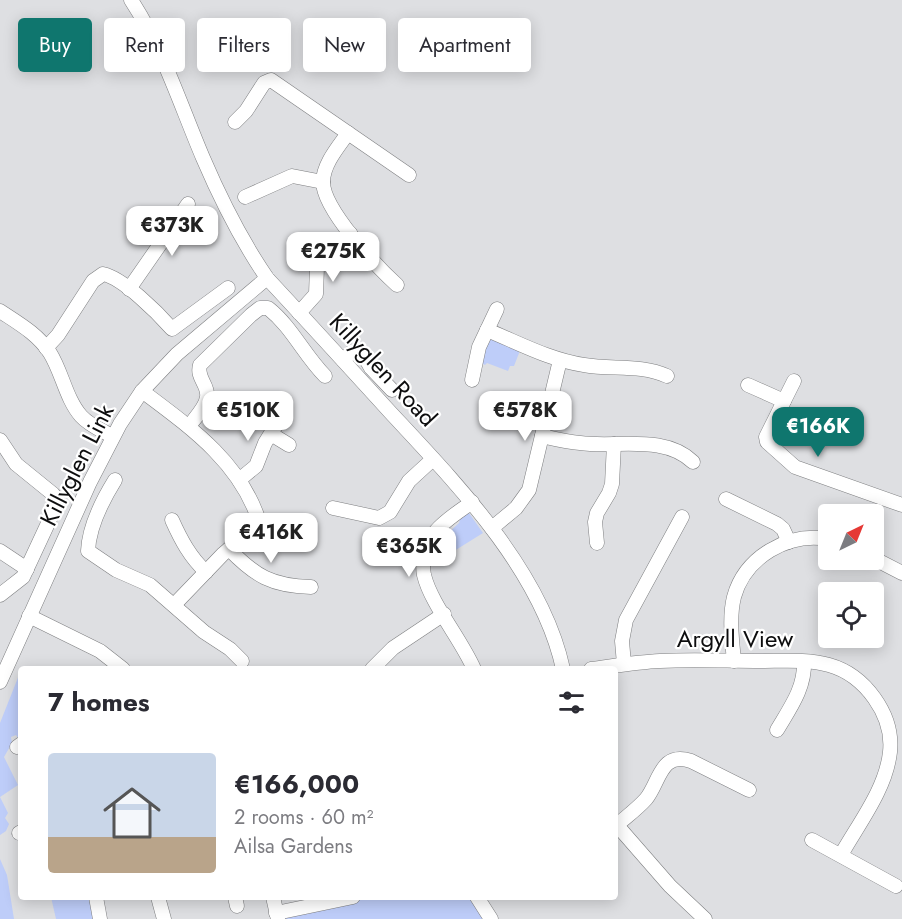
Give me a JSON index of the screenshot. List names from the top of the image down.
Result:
{
  "streets": {
    "street": ["Killyglen Road", "Killyglen Link", "Argyll View"]
  },
  "crossings": [
    ["Killyglen Road", "Killyglen Link"]
  ],
  "north": "top right",
  "page": {
    "chip": [
      "Buy",
      "Rent",
      "Filters",
      "New",
      "Apartment"
    ],
    "price": [
      "€373K",
      "€275K",
      "€510K",
      "€578K",
      "€166K",
      "€416K",
      "€365K"
    ],
    "heading": "7 homes",
    "list": [
      {
        "name": "€166,000",
        "note": "2 rooms · 60 m² · Ailsa Gardens"
      }
    ]
  }
}
